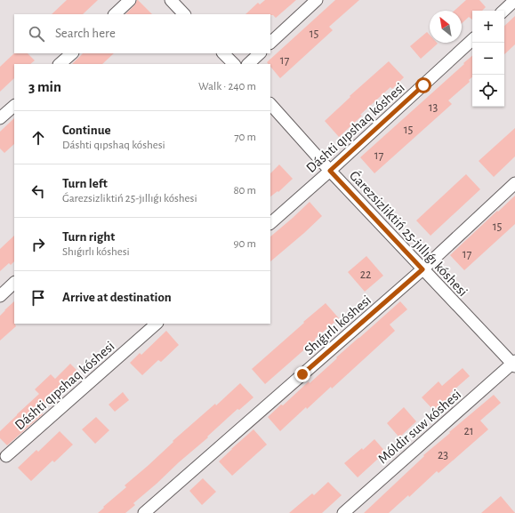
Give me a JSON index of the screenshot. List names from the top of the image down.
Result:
{
  "streets": {
    "street": [
      "Dáshti qıpshaq kóshesi",
      "Ǵarezsizliktiń 25-jıllıǵı kóshesi",
      "Shıǵırlı kóshesi",
      "Móldir suw kóshesi"
    ]
  },
  "crossings": [
    ["Dáshti qıpshaq kóshesi", "Ǵarezsizliktiń 25-jıllıǵı kóshesi"],
    ["Ǵarezsizliktiń 25-jıllıǵı kóshesi", "Shıǵırlı kóshesi"],
    ["Ǵarezsizliktiń 25-jıllıǵı kóshesi", "Móldir suw kóshesi"]
  ],
  "house_numbers": [
    "15",
    "17",
    "13",
    "15",
    "17",
    "15",
    "17",
    "22",
    "21",
    "23"
  ],
  "north": "top left",
  "page": {
    "map_buttons": ["+", "−"],
    "search": "Search here",
    "heading": ["3 min", "Walk · 240 m"],
    "list": [
      ["Continue", "Dáshti qıpshaq kóshesi", "70 m"],
      ["Turn left", "Ǵarezsizliktiń 25-jıllıǵı kóshesi", "80 m"],
      ["Turn right", "Shıǵırlı kóshesi", "90 m"],
      "Arrive at destination"
    ]
  }
}
